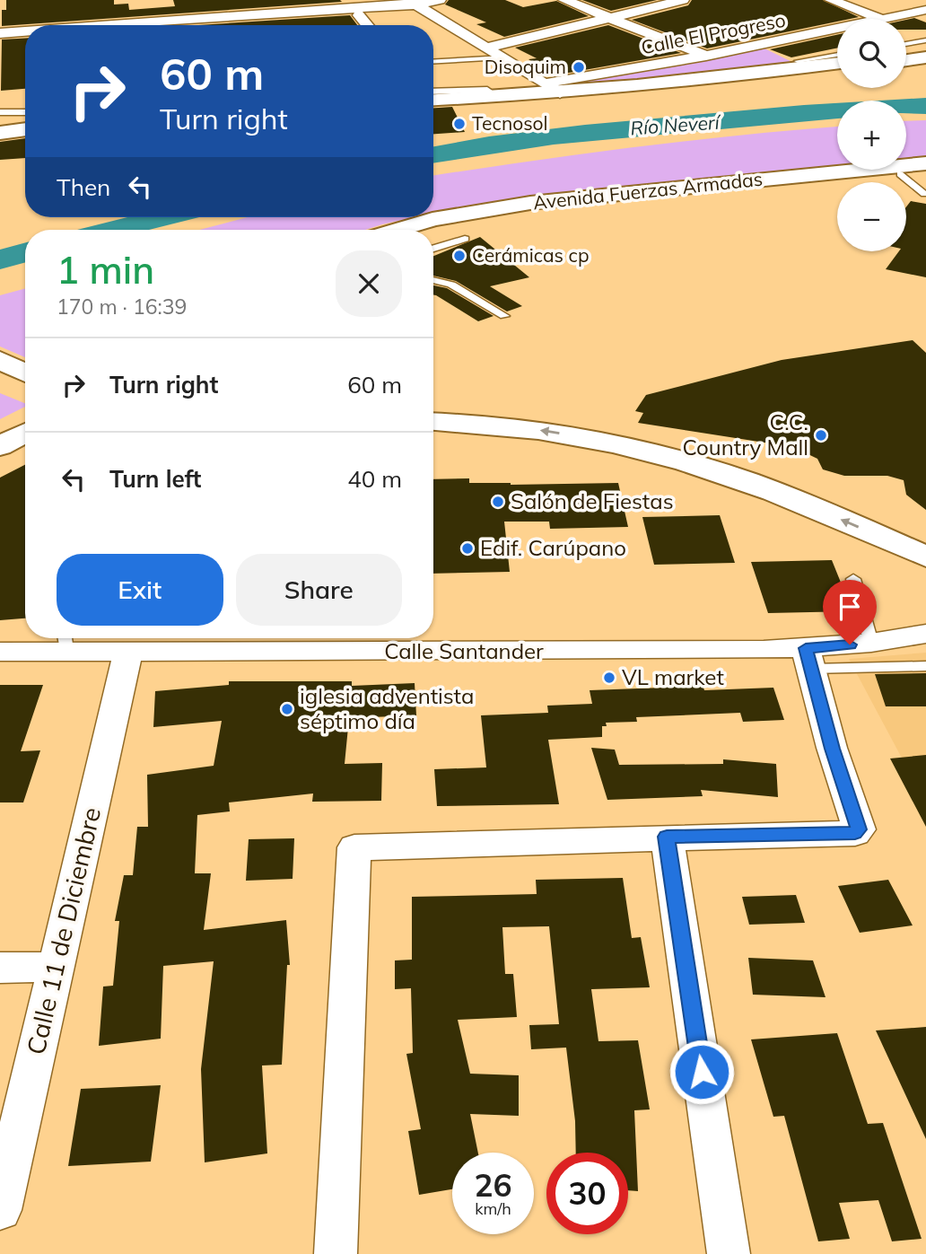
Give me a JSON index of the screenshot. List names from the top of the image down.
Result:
{
  "streets": {
    "street": [
      "Calle El Progreso",
      "Avenida Fuerzas Armadas",
      "Calle Santander",
      "Calle 11 de Diciembre"
    ]
  },
  "crossings": [
    ["Calle Santander", "Calle 11 de Diciembre"]
  ],
  "water": ["Río Neverí"],
  "places": [
    "Disoquim",
    "Tecnosol",
    "Cerámicas cp",
    "C.C. Country Mall",
    "Salón de Fiestas",
    "Edif. Carúpano",
    "VL market",
    "iglesia adventista séptimo día"
  ],
  "page": {
    "map_buttons": ["+", "−"],
    "turn": ["60 m", "Turn right"],
    "then": "Then",
    "heading": ["1 min", "170 m · 16:39"],
    "list": [
      {
        "name": "Turn right",
        "value": "60 m"
      },
      {
        "name": "Turn left",
        "value": "40 m"
      }
    ],
    "buttons": ["Exit", "Share"],
    "speed": "26 km/h",
    "limit": "30"
  }
}
